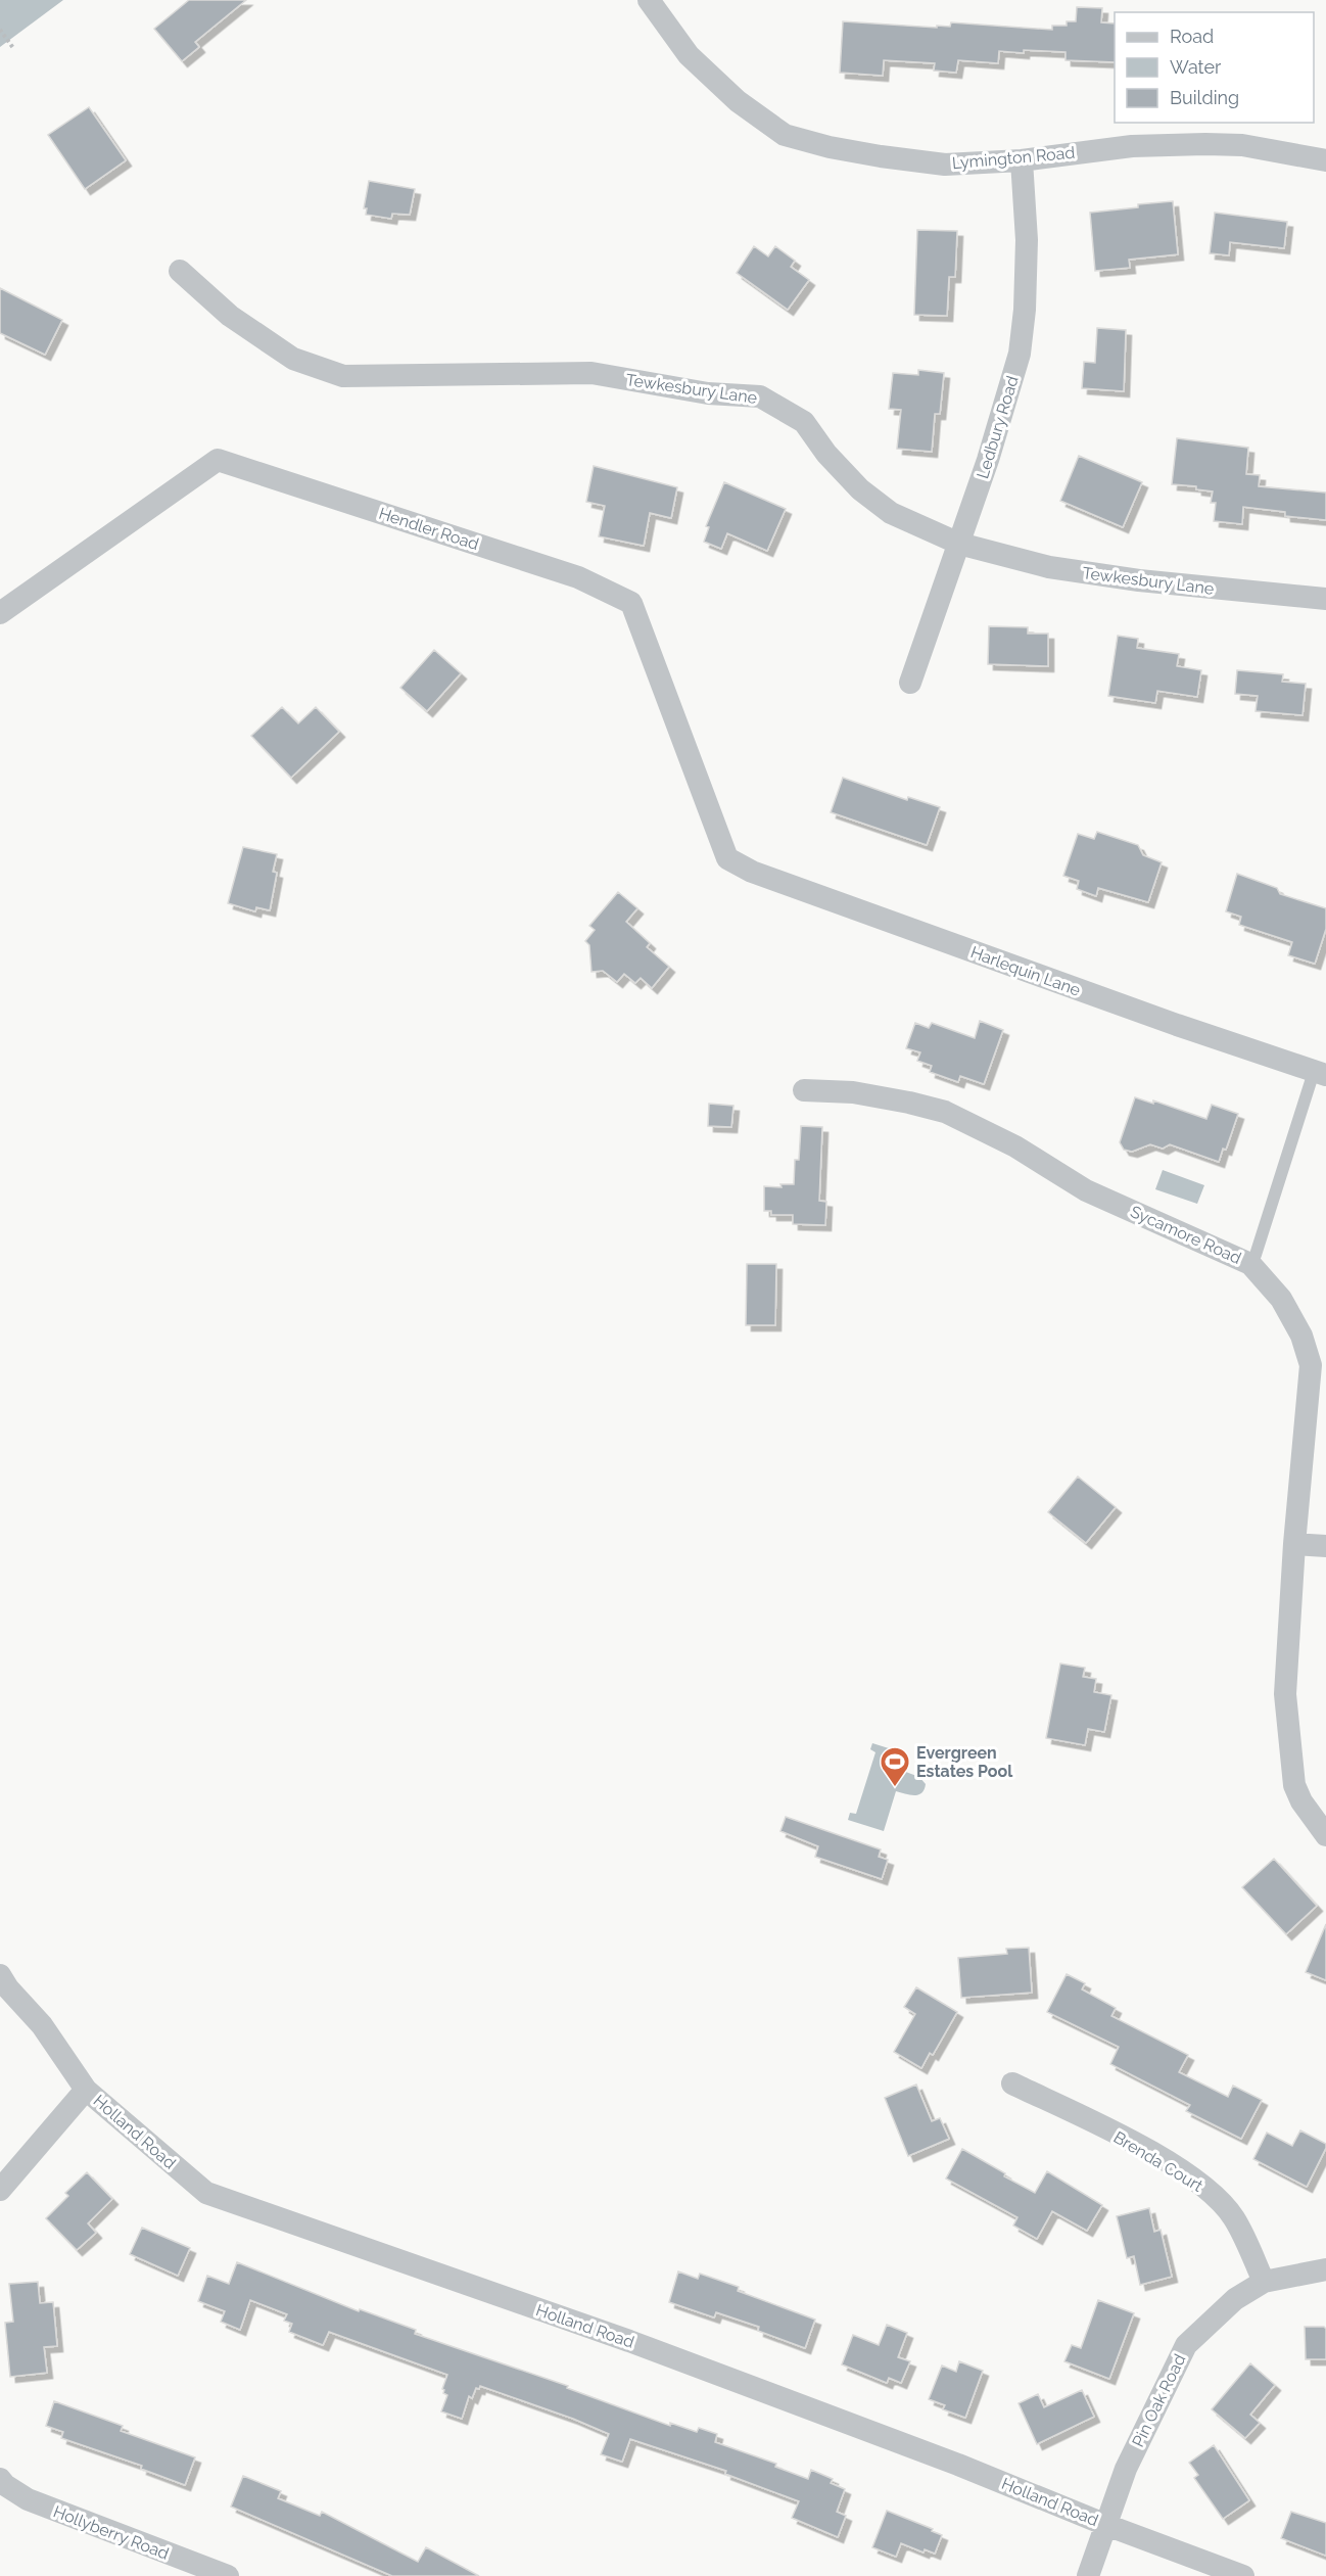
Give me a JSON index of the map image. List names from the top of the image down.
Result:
{
  "streets": {
    "street": [
      "Lymington Road",
      "Tewkesbury Lane",
      "Ledbury Road",
      "Hendler Road",
      "Harlequin Lane",
      "Sycamore Road",
      "Holland Road",
      "Brenda Court",
      "Pin Oak Road",
      "Hollyberry Road"
    ]
  },
  "crossings": [
    ["Lymington Road", "Ledbury Road"],
    ["Tewkesbury Lane", "Ledbury Road"],
    ["Hendler Road", "Harlequin Lane"],
    ["Holland Road", "Pin Oak Road"],
    ["Brenda Court", "Pin Oak Road"]
  ],
  "places": {
    "sports": ["Evergreen Estates Pool"]
  },
  "legend": ["Road", "Water", "Building"]
}
